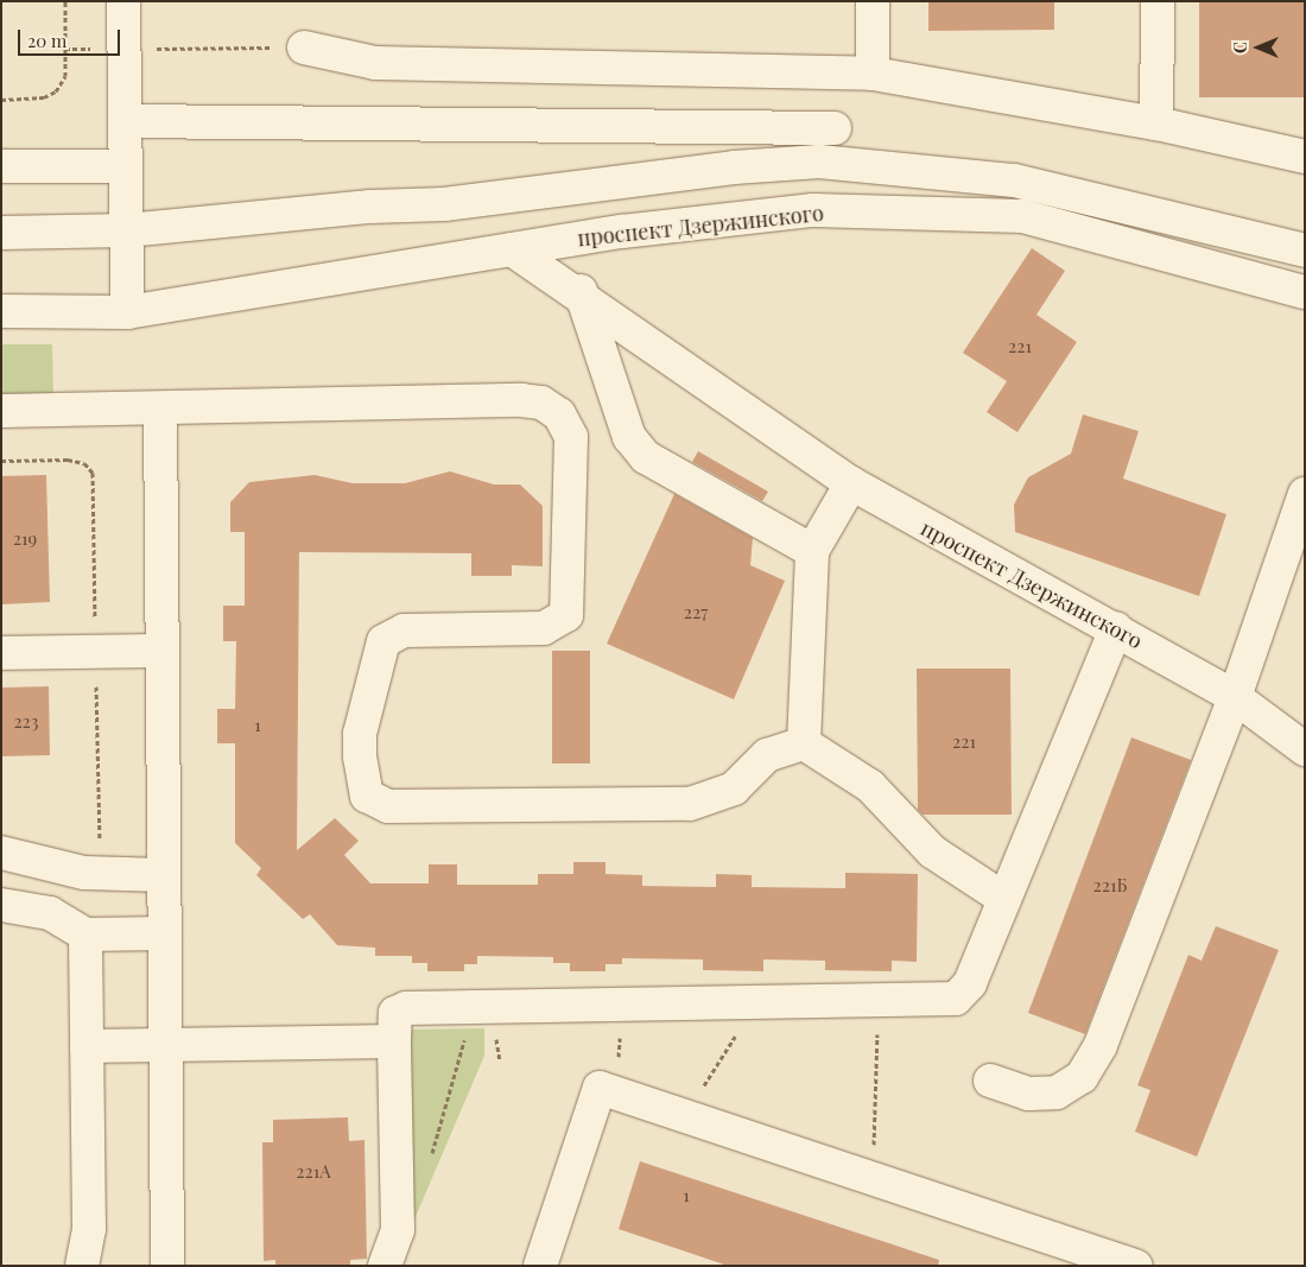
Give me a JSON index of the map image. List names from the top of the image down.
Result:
{
  "streets": {
    "street": ["проспект Дзержинского"]
  },
  "house_numbers": [
    "221",
    "219",
    "227",
    "223",
    "1",
    "221",
    "221Б",
    "221А",
    "1"
  ],
  "scale_bar": "20 m",
  "north": "left"
}
